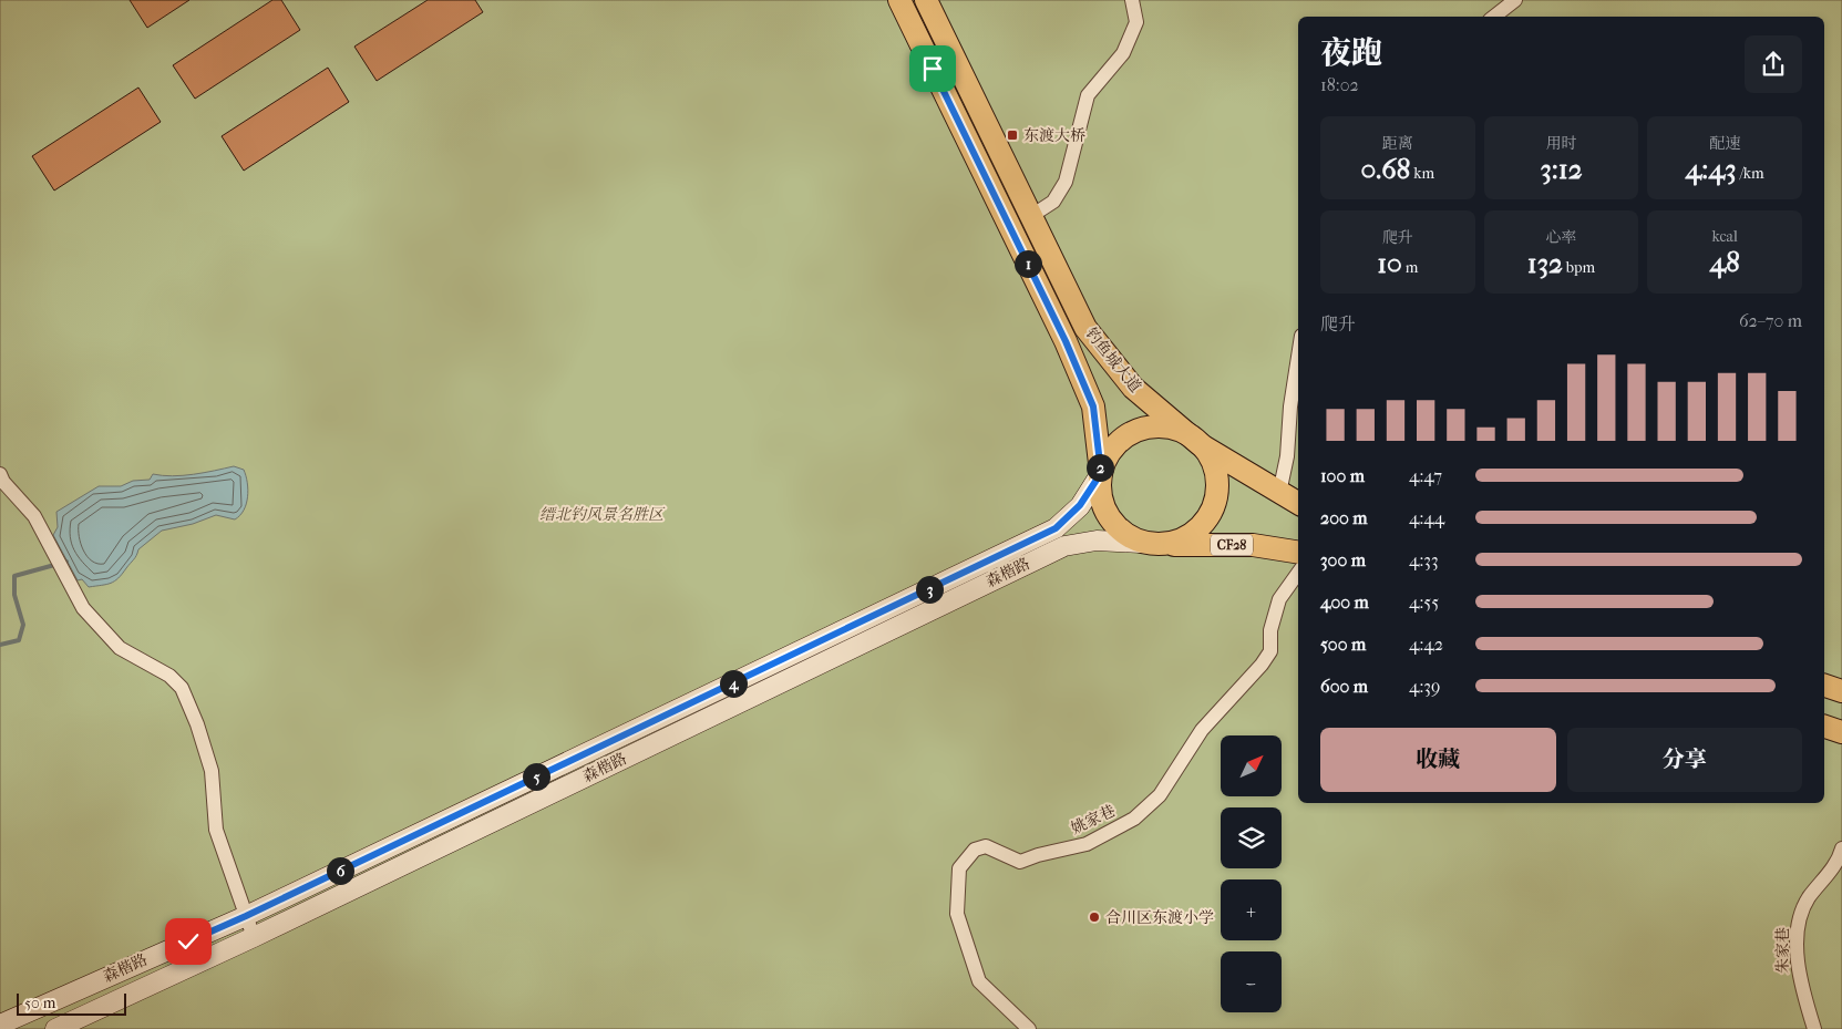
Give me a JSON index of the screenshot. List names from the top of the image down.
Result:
{
  "streets": {
    "main road": ["钓鱼城大道", "CF28", "森楷路"],
    "street": ["姚家巷", "朱家巷"]
  },
  "crossings": [
    ["钓鱼城大道", "CF28"],
    ["钓鱼城大道", "森楷路"],
    ["CF28", "森楷路"]
  ],
  "parks": ["缙北钓风景名胜区"],
  "places": {
    "transit": ["东渡大桥"],
    "other": ["合川区东渡小学"]
  },
  "scale_bar": "50 m",
  "north": "top right",
  "page": {
    "heading": ["夜跑", "18:02"],
    "stats": [
      ["距离", "0.68 km"],
      ["用时", "3:12"],
      ["配速", "4:43 /km"],
      ["爬升", "10 m"],
      ["心率", "132 bpm"],
      ["kcal", "48"]
    ],
    "pins": [
      "1",
      "2",
      "3",
      "4",
      "5",
      "6"
    ],
    "chart": ["爬升", "62–70 m"],
    "list": [
      {
        "name": "100 m",
        "note": "4:47"
      },
      {
        "name": "200 m",
        "note": "4:44"
      },
      {
        "name": "300 m",
        "note": "4:33"
      },
      {
        "name": "400 m",
        "note": "4:55"
      },
      {
        "name": "500 m",
        "note": "4:42"
      },
      {
        "name": "600 m",
        "note": "4:39"
      }
    ],
    "buttons": ["收藏", "分享"],
    "map_buttons": ["+", "−"],
    "scale": "50 m"
  }
}
